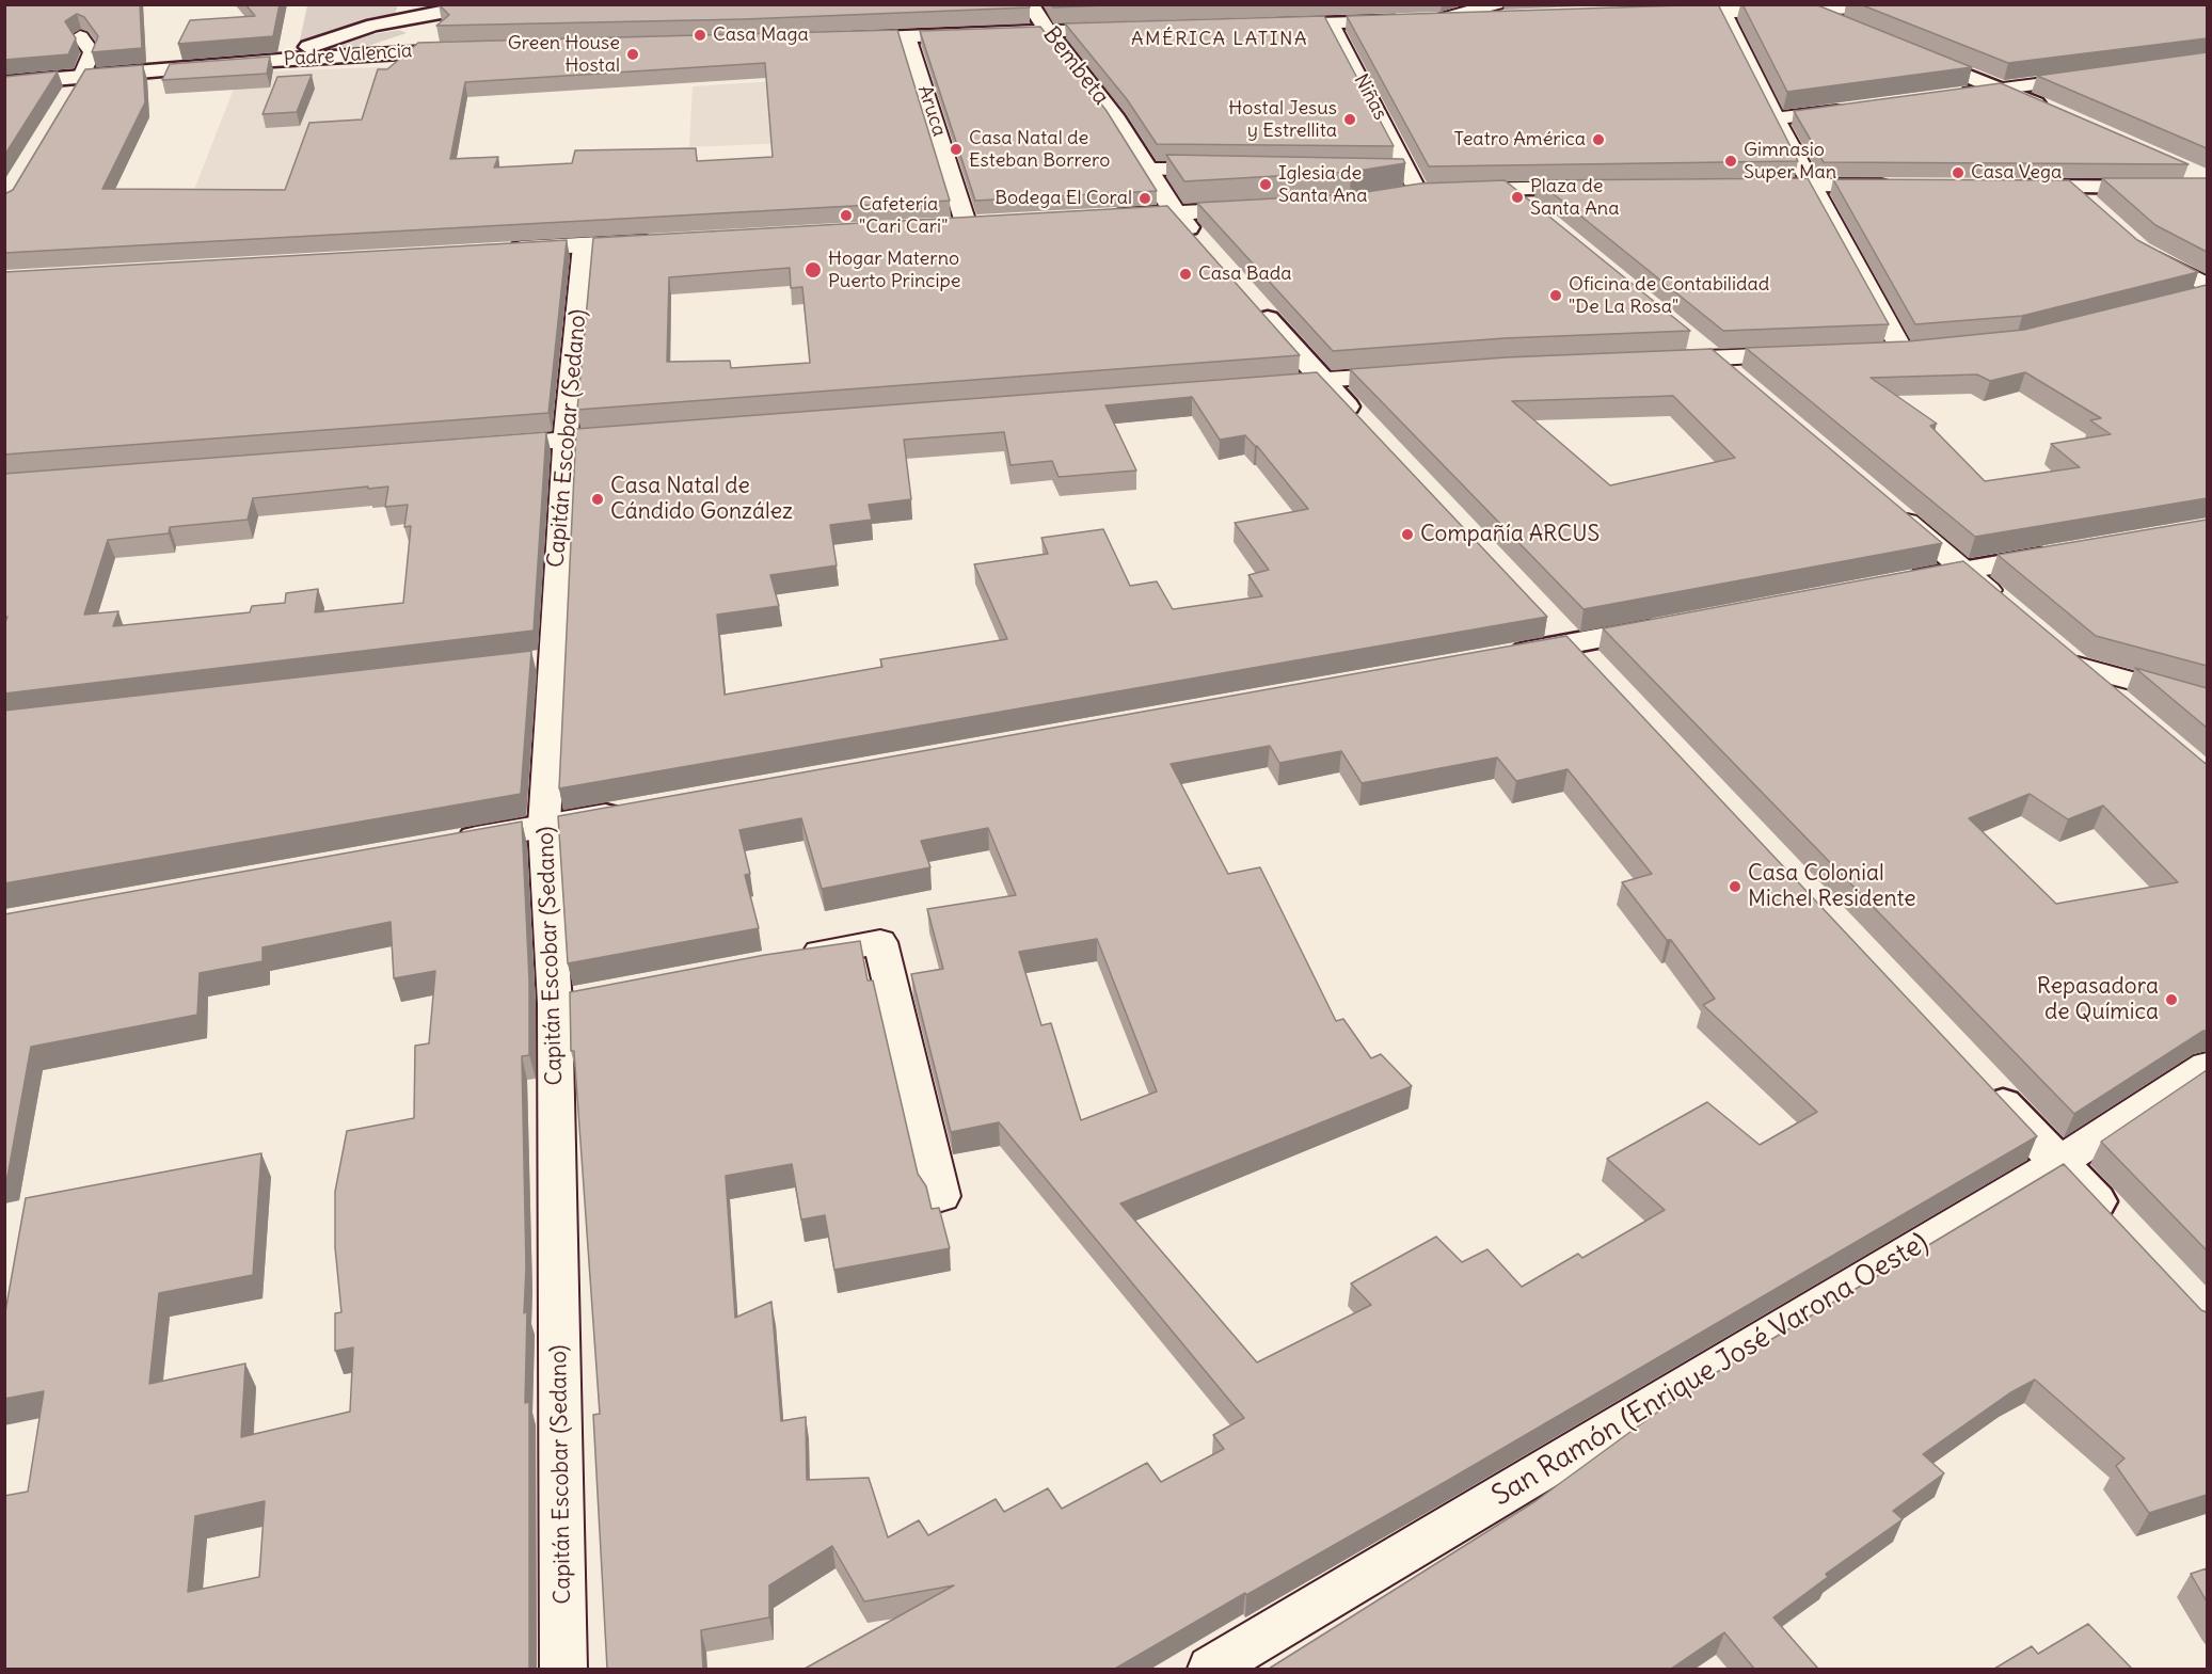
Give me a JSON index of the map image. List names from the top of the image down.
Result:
{
  "streets": {
    "main road": ["Padre Valencia", "Bembeta"],
    "street": [
      "Niñas",
      "Aruca",
      "Capitán Escobar (Sedano)",
      "San Ramón (Enrique José Varona Oeste)"
    ]
  },
  "districts": ["AMÉRICA LATINA"],
  "places": [
    "Casa Maga",
    "Green House Hostal",
    "Hostal Jesus y Estrellita",
    "Teatro América",
    "Casa Natal de Esteban Borrero",
    "Gimnasio Super Man",
    "Casa Vega",
    "Iglesia de Santa Ana",
    "Plaza de Santa Ana",
    "Bodega El Coral",
    "Cafetería \"Cari Cari\"",
    "Hogar Materno Puerto Principe",
    "Casa Bada",
    "Oficina de Contabilidad \"De La Rosa\"",
    "Casa Natal de Cándido González",
    "Compañía ARCUS",
    "Casa Colonial Michel Residente",
    "Repasadora de Química"
  ]
}
